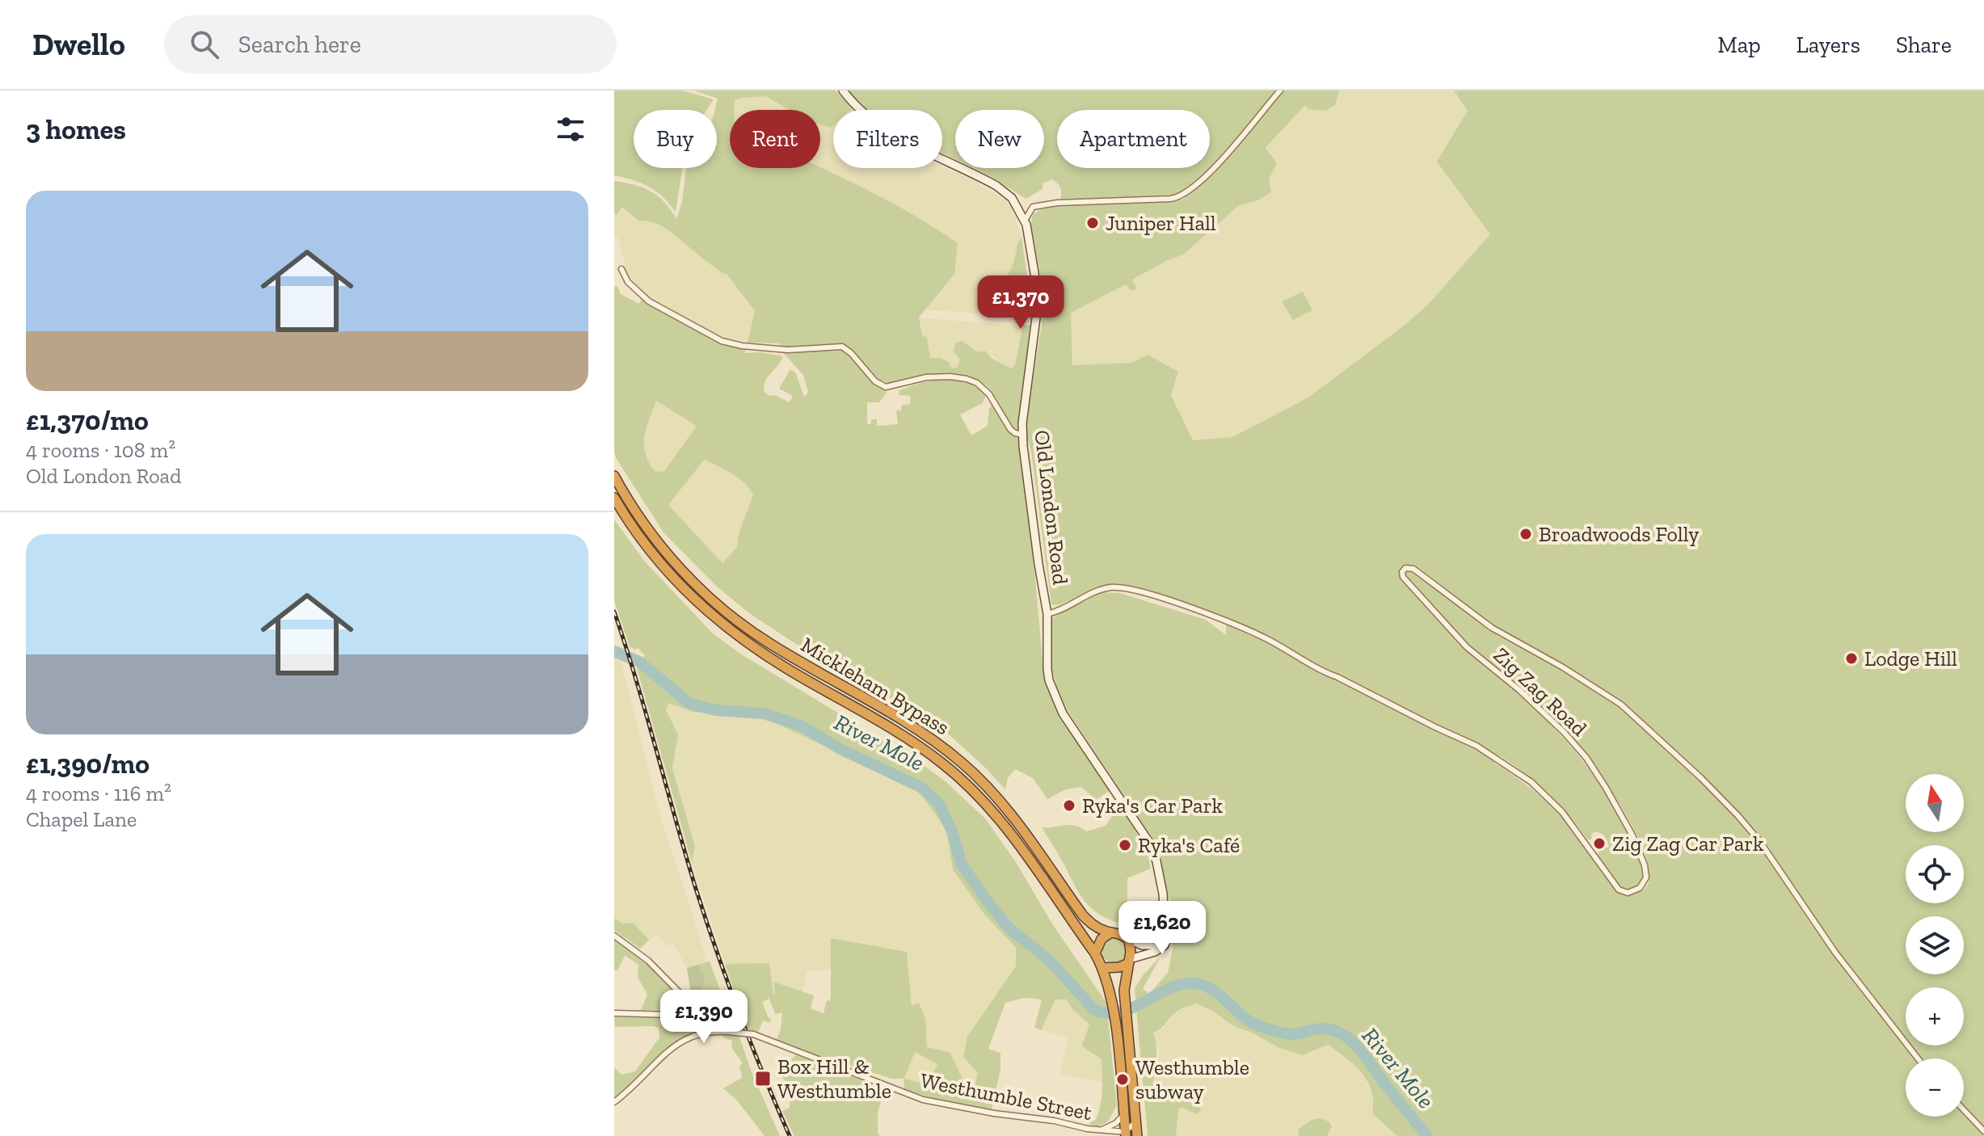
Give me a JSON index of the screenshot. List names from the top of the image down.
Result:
{
  "streets": {
    "highway": ["Mickleham Bypass"],
    "main road": ["Old London Road"],
    "street": ["Zig Zag Road", "Westhumble Street"]
  },
  "crossings": [
    ["Old London Road", "Zig Zag Road"]
  ],
  "water": ["River Mole"],
  "places": {
    "other": [
      "Juniper Hall",
      "Broadwoods Folly",
      "Lodge Hill",
      "Ryka's Car Park",
      "Zig Zag Car Park",
      "Ryka's Café",
      "Westhumble subway"
    ],
    "transit": ["Box Hill & Westhumble"]
  },
  "north": "top",
  "page": {
    "header": "Dwello",
    "search": "Search here",
    "nav": ["Map", "Layers", "Share"],
    "heading": "3 homes",
    "chip": [
      "Buy",
      "Rent",
      "Filters",
      "New",
      "Apartment"
    ],
    "list": [
      {
        "name": "£1,370/mo",
        "note": "4 rooms · 108 m² · Old London Road"
      },
      {
        "name": "£1,390/mo",
        "note": "4 rooms · 116 m² · Chapel Lane"
      }
    ],
    "price": ["£1,370", "£1,620", "£1,390"],
    "map_buttons": ["+", "−"]
  }
}
